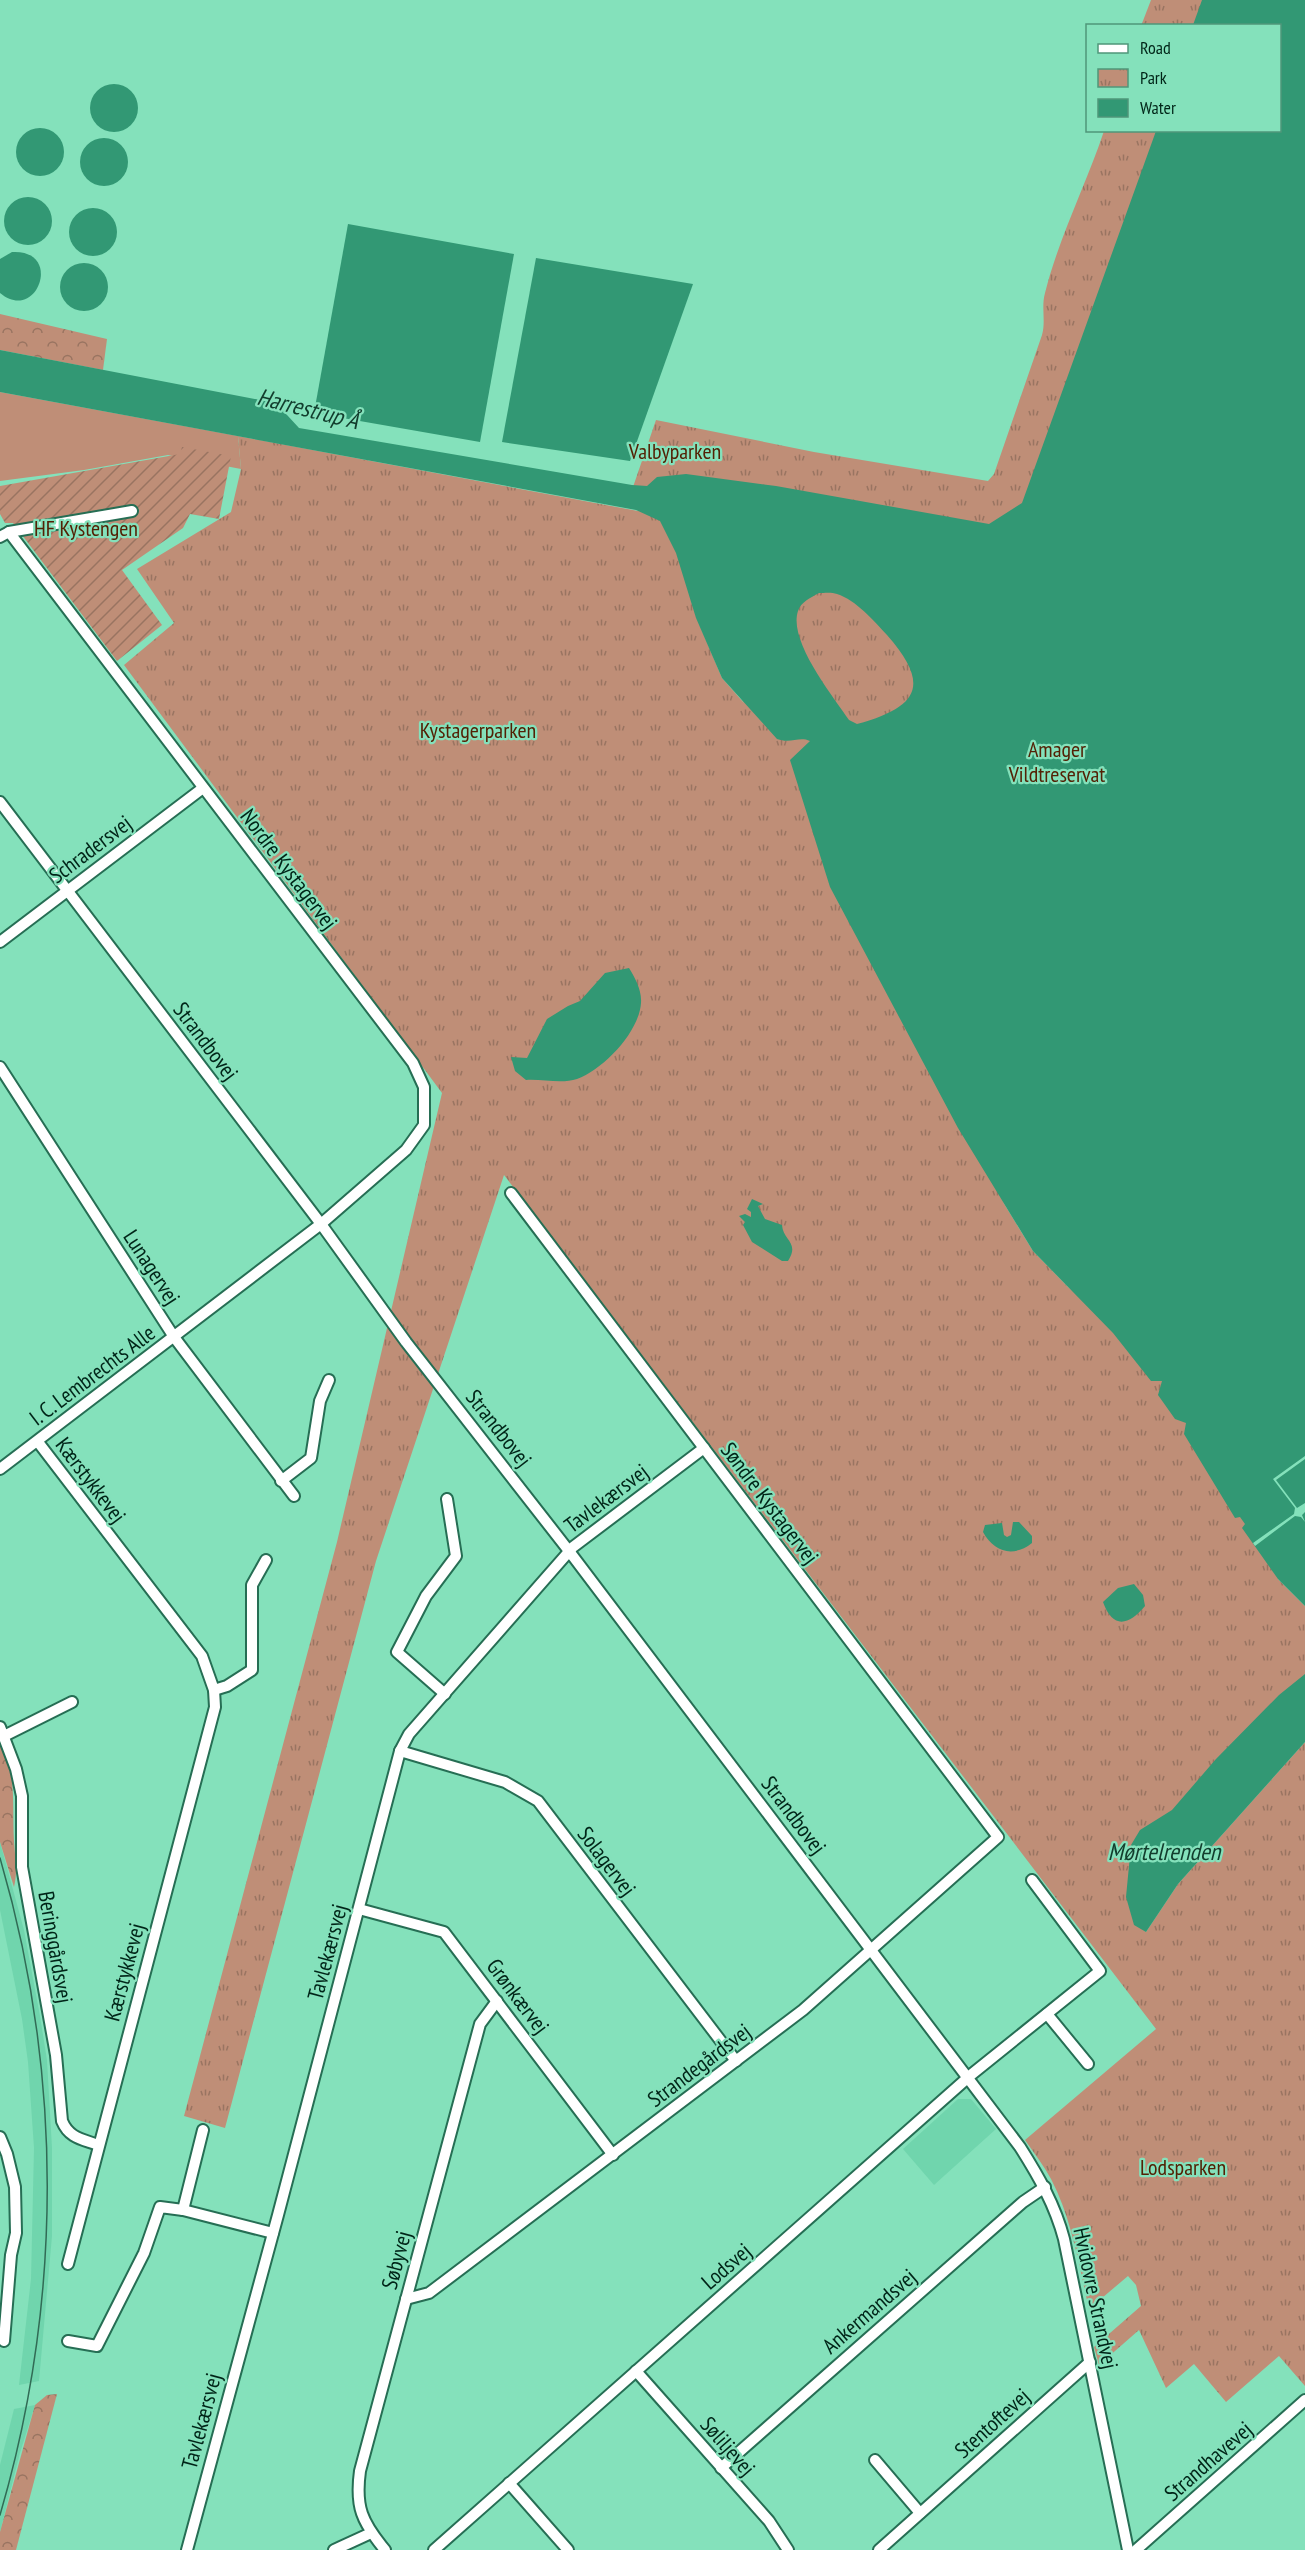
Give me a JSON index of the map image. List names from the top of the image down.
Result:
{
  "streets": {
    "street": [
      "Schradersvej",
      "Nordre Kystagervej",
      "Strandbovej",
      "Lunagervej",
      "I. C. Lembrechts Alle",
      "Kærstykkevej",
      "Tavlekærsvej",
      "Søndre Kystagervej",
      "Solagervej",
      "Beringgårdsvej",
      "Grønkærvej",
      "Strandegårdsvej",
      "Søbyvej",
      "Lodsvej",
      "Hvidovre Strandvej",
      "Ankermandsvej",
      "Stentoftevej",
      "Søliljevej",
      "Strandhavevej"
    ]
  },
  "crossings": [
    ["Schradersvej", "Nordre Kystagervej"],
    ["Schradersvej", "Strandbovej"],
    ["Nordre Kystagervej", "Strandbovej"],
    ["Nordre Kystagervej", "I. C. Lembrechts Alle"],
    ["Strandbovej", "I. C. Lembrechts Alle"],
    ["Strandbovej", "Tavlekærsvej"],
    ["Strandbovej", "Strandegårdsvej"],
    ["Strandbovej", "Lodsvej"],
    ["Strandbovej", "Hvidovre Strandvej"],
    ["Lunagervej", "I. C. Lembrechts Alle"],
    ["I. C. Lembrechts Alle", "Kærstykkevej"],
    ["Kærstykkevej", "Beringgårdsvej"],
    ["Tavlekærsvej", "Søndre Kystagervej"],
    ["Tavlekærsvej", "Solagervej"],
    ["Tavlekærsvej", "Grønkærvej"],
    ["Søndre Kystagervej", "Strandegårdsvej"],
    ["Solagervej", "Strandegårdsvej"],
    ["Grønkærvej", "Strandegårdsvej"],
    ["Grønkærvej", "Søbyvej"],
    ["Strandegårdsvej", "Søbyvej"],
    ["Lodsvej", "Hvidovre Strandvej"],
    ["Lodsvej", "Søliljevej"],
    ["Hvidovre Strandvej", "Ankermandsvej"],
    ["Hvidovre Strandvej", "Stentoftevej"],
    ["Ankermandsvej", "Søliljevej"]
  ],
  "water": ["Harrestrup Å", "Mørtelrenden"],
  "parks": [
    "Valbyparken",
    "HF Kystengen",
    "Kystagerparken",
    "Amager Vildtreservat",
    "Lodsparken"
  ],
  "legend": ["Road", "Park", "Water"]
}
